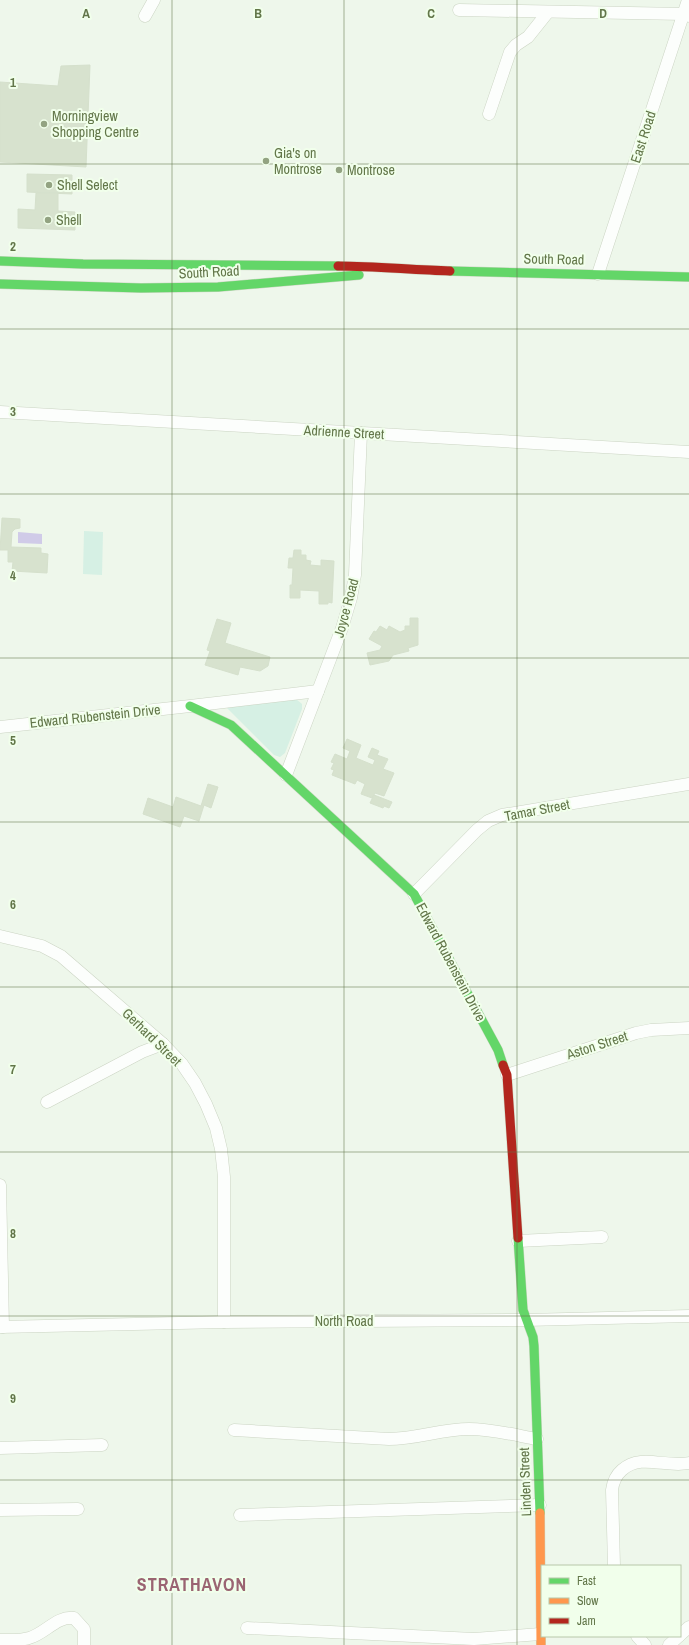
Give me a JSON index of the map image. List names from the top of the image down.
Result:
{
  "streets": {
    "street": [
      "East Road",
      "South Road",
      "Adrienne Street",
      "Joyce Road",
      "Edward Rubenstein Drive",
      "Tamar Street",
      "Gerhard Street",
      "Aston Street",
      "North Road",
      "Linden Street"
    ]
  },
  "crossings": [
    ["East Road", "South Road"],
    ["Adrienne Street", "Joyce Road"],
    ["Joyce Road", "Edward Rubenstein Drive"],
    ["Edward Rubenstein Drive", "Tamar Street"],
    ["Edward Rubenstein Drive", "Aston Street"],
    ["Edward Rubenstein Drive", "North Road"],
    ["Edward Rubenstein Drive", "Linden Street"],
    ["Gerhard Street", "North Road"],
    ["North Road", "Linden Street"]
  ],
  "districts": ["STRATHAVON"],
  "places": [
    "Morningview Shopping Centre",
    "Gia's on Montrose",
    "Montrose",
    "Shell Select",
    "Shell"
  ],
  "legend": ["Fast", "Slow", "Jam"],
  "grid": {
    "columns": [
      "A",
      "B",
      "C",
      "D"
    ],
    "rows": [
      "1",
      "2",
      "3",
      "4",
      "5",
      "6",
      "7",
      "8",
      "9"
    ]
  }
}
